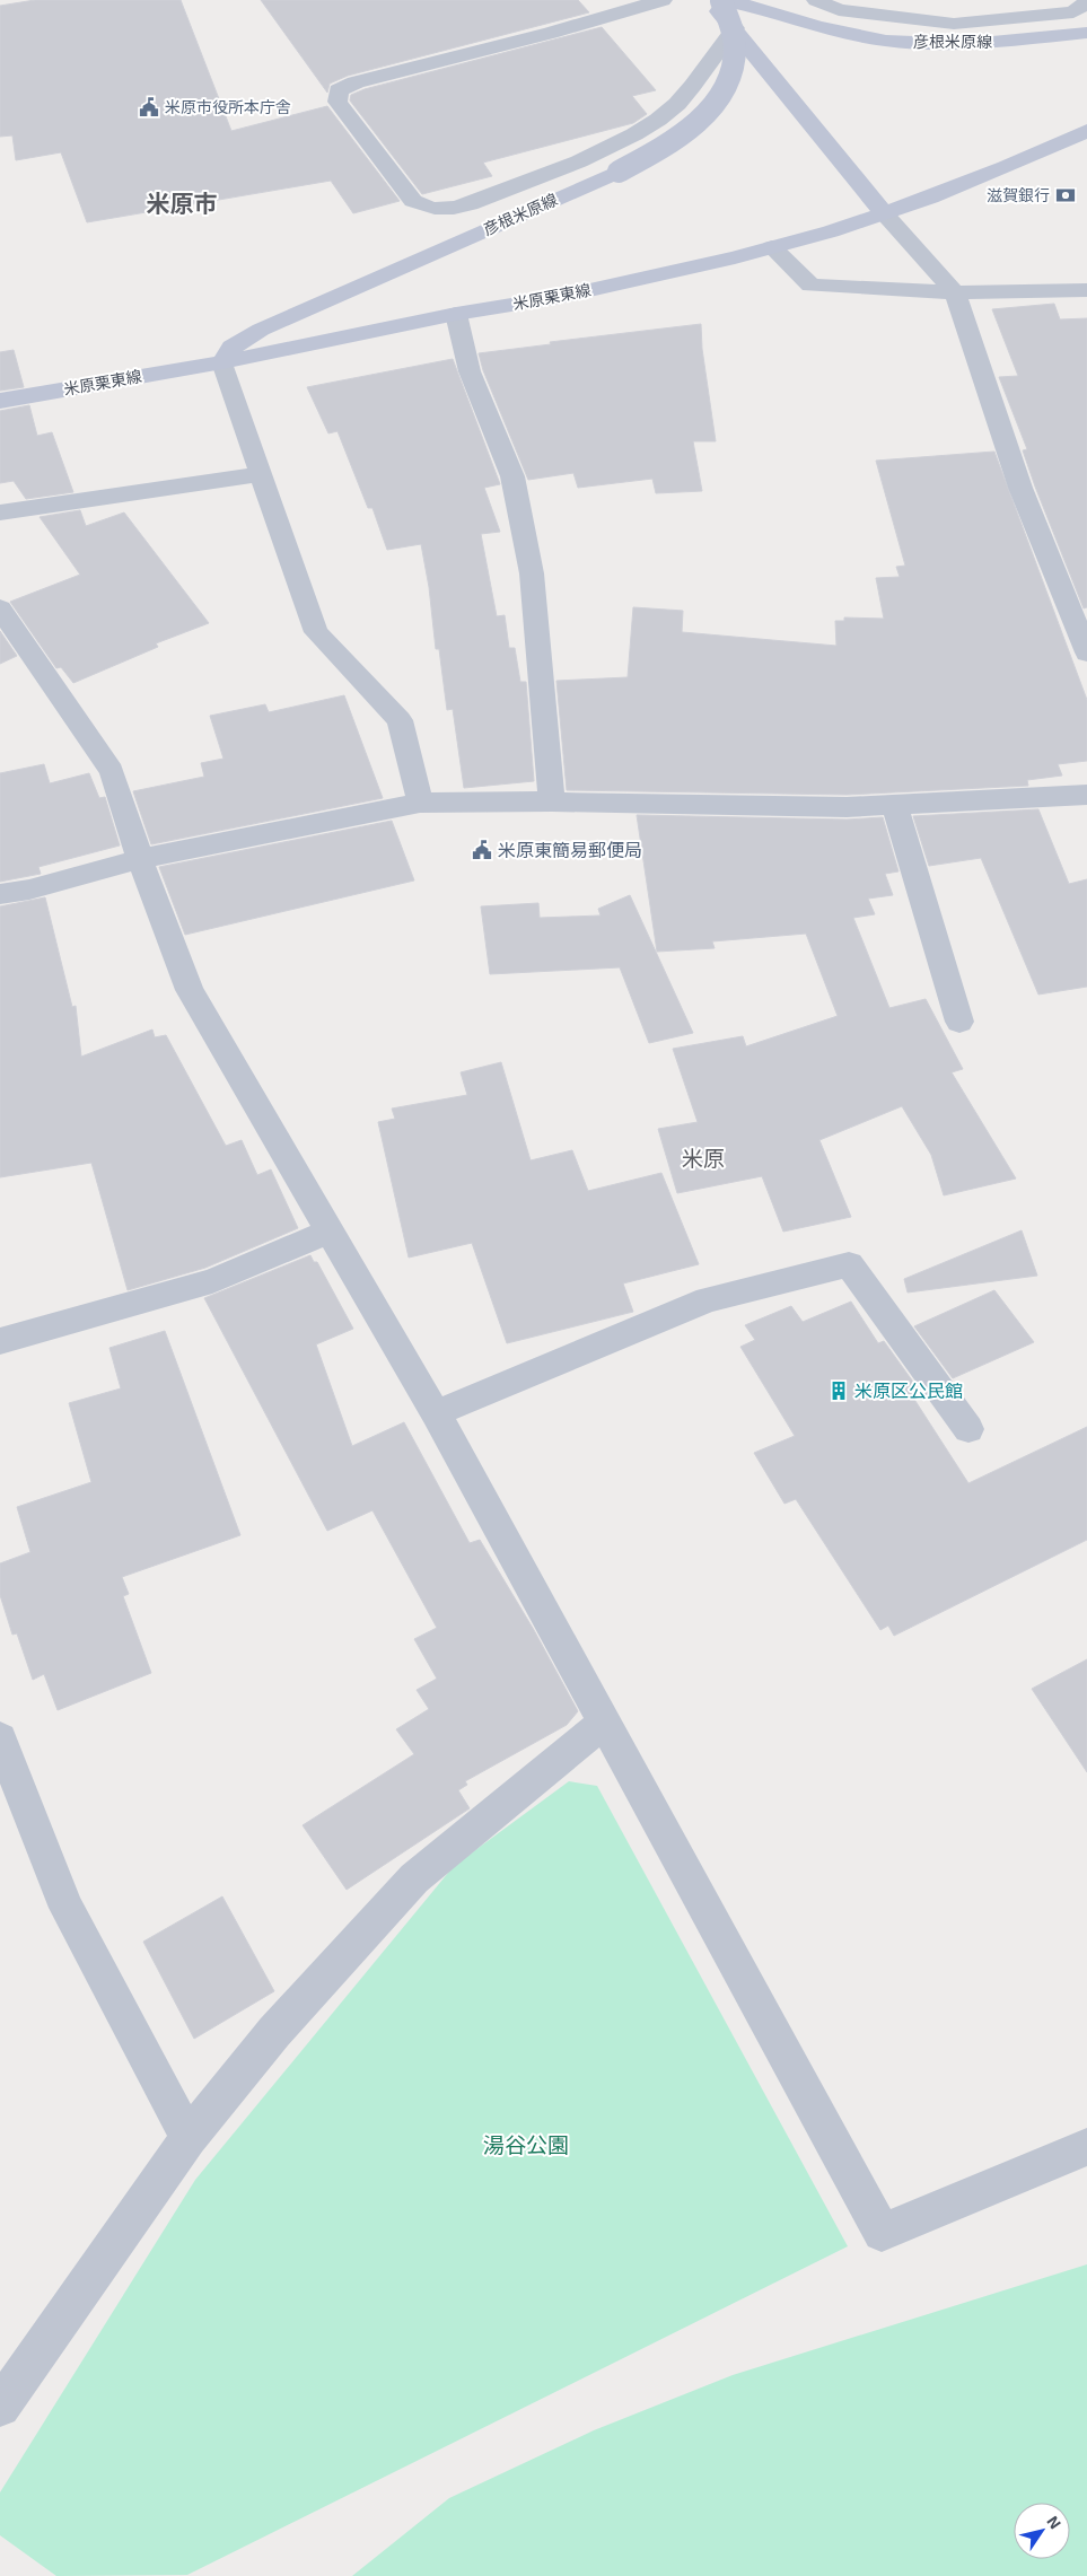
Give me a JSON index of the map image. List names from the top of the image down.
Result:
{
  "streets": {
    "main road": ["彦根米原線", "米原栗東線"]
  },
  "crossings": [
    ["彦根米原線", "米原栗東線"]
  ],
  "districts": ["米原市", "米原"],
  "parks": ["湯谷公園"],
  "places": {
    "public building": ["米原市役所本庁舎", "米原東簡易郵便局"],
    "bank": ["滋賀銀行"],
    "building": ["米原区公民館"]
  },
  "north": "top right"
}
